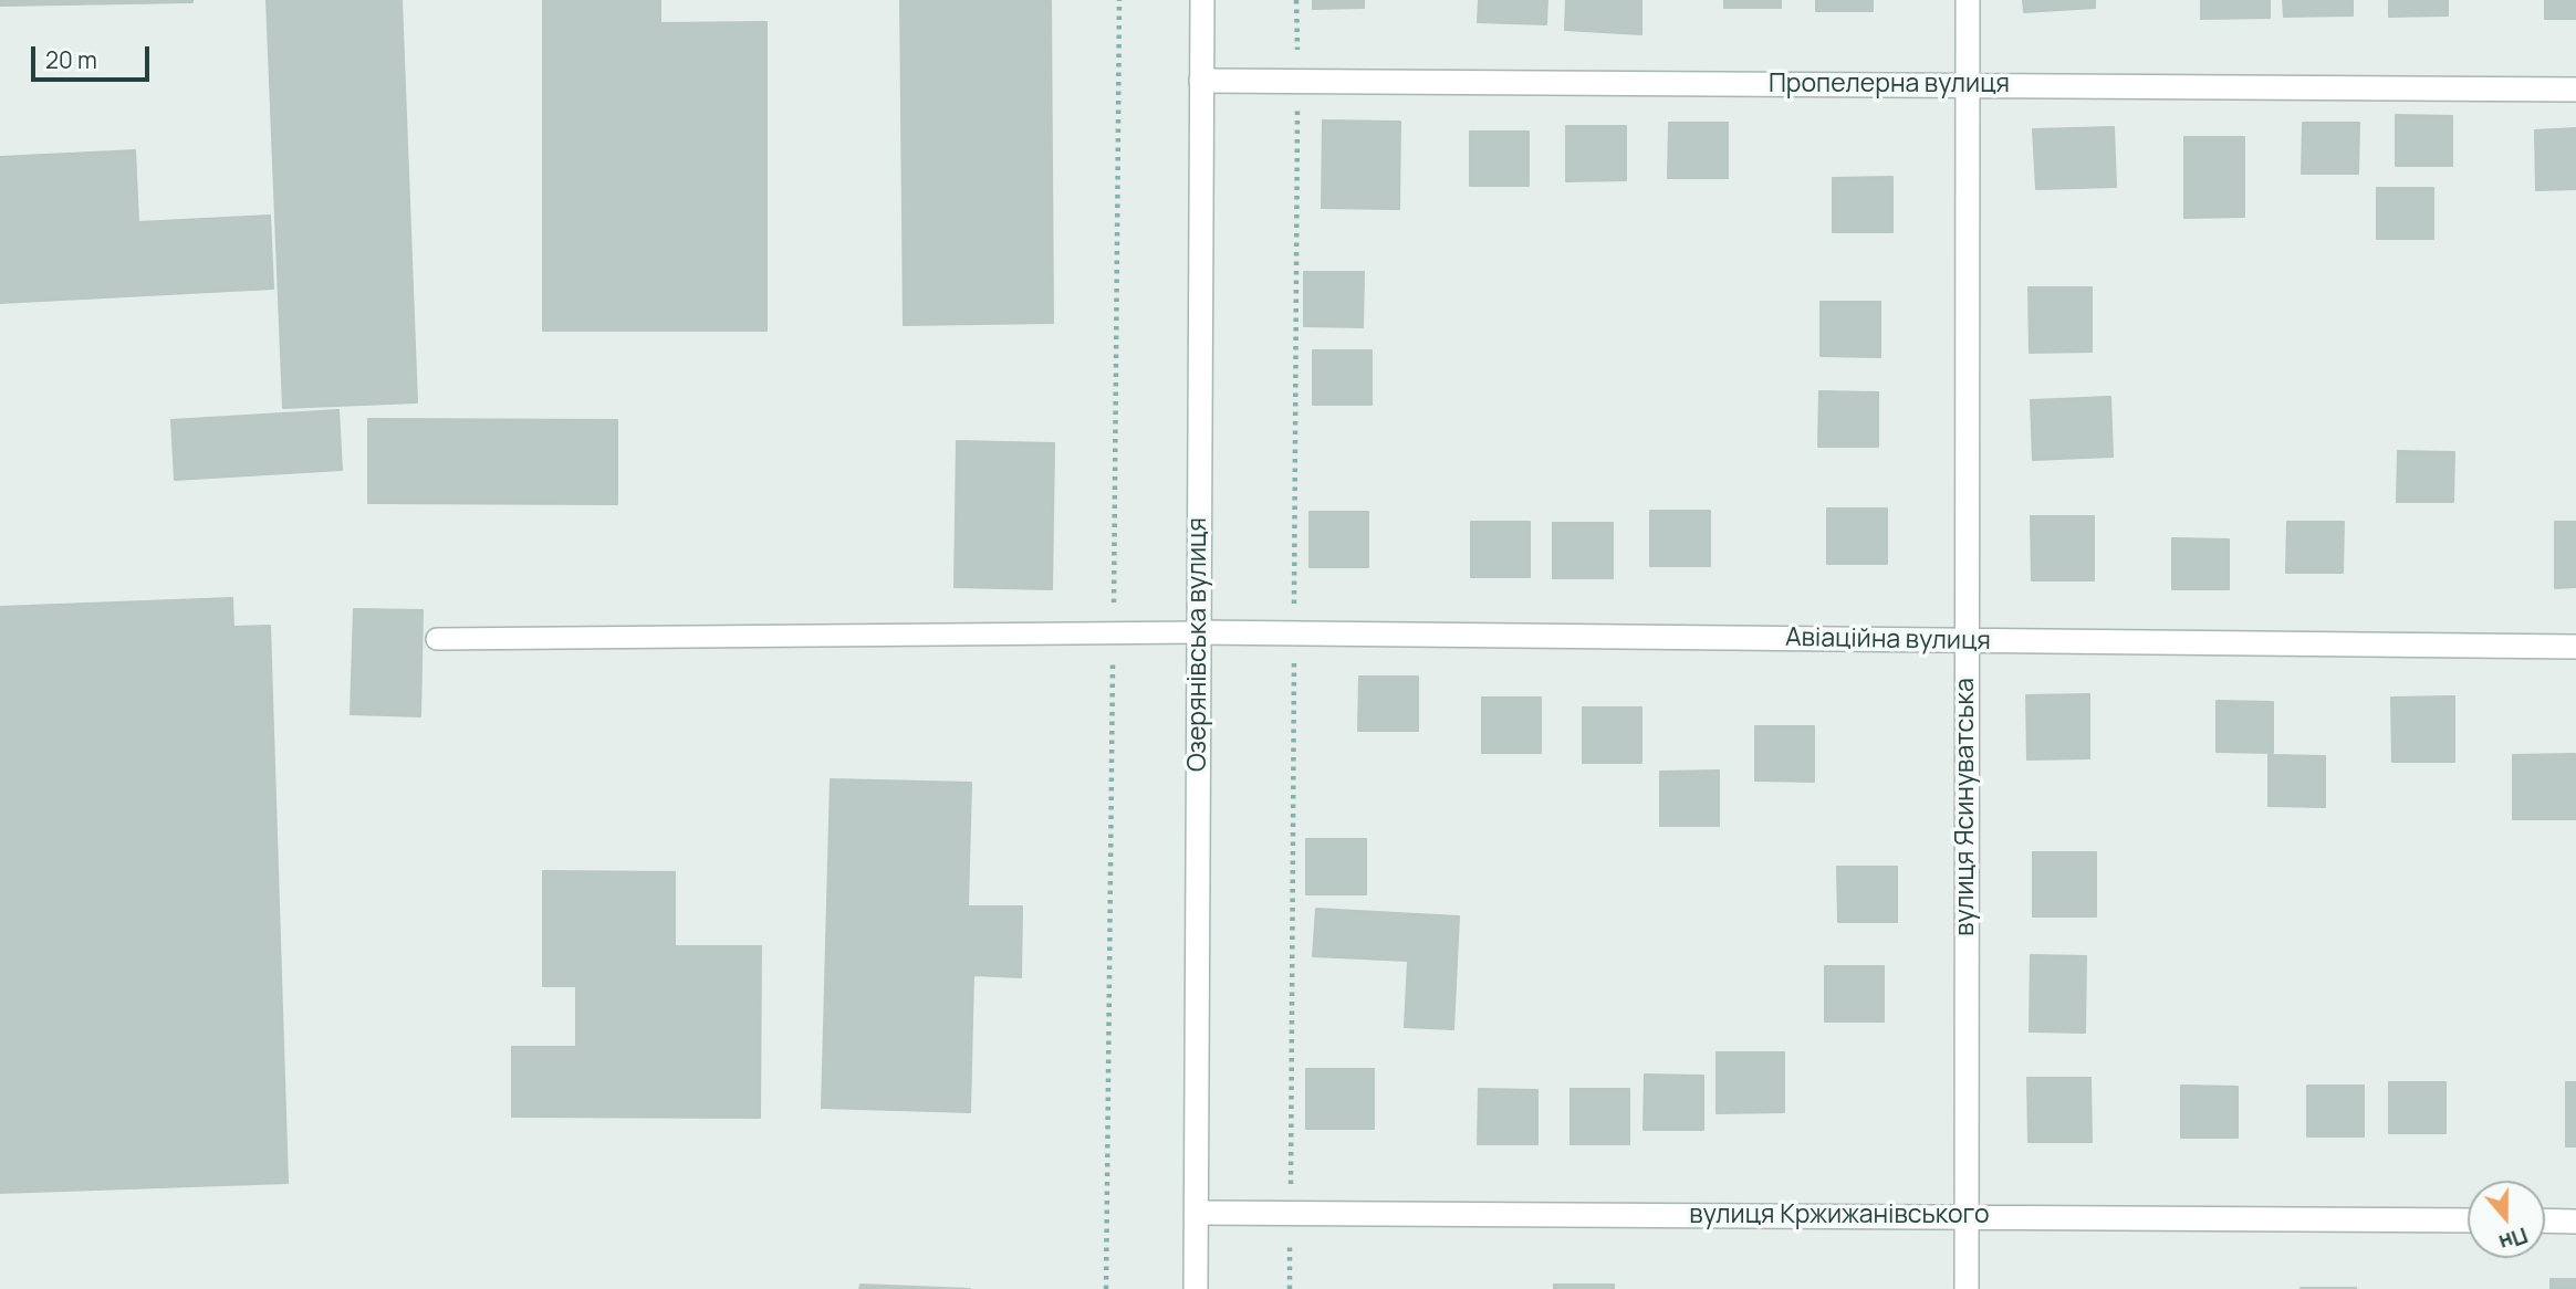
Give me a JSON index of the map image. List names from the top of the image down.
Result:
{
  "streets": {
    "street": [
      "Пропелерна вулиця",
      "Авіаційна вулиця",
      "Озерянівська вулиця",
      "вулиця Ясинуватська",
      "вулиця Кржижанівського"
    ]
  },
  "crossings": [
    ["Пропелерна вулиця", "Озерянівська вулиця"],
    ["Пропелерна вулиця", "вулиця Ясинуватська"],
    ["Авіаційна вулиця", "Озерянівська вулиця"],
    ["Авіаційна вулиця", "вулиця Ясинуватська"],
    ["Озерянівська вулиця", "вулиця Кржижанівського"],
    ["вулиця Ясинуватська", "вулиця Кржижанівського"]
  ],
  "scale_bar": "20 m",
  "north": "bottom"
}
